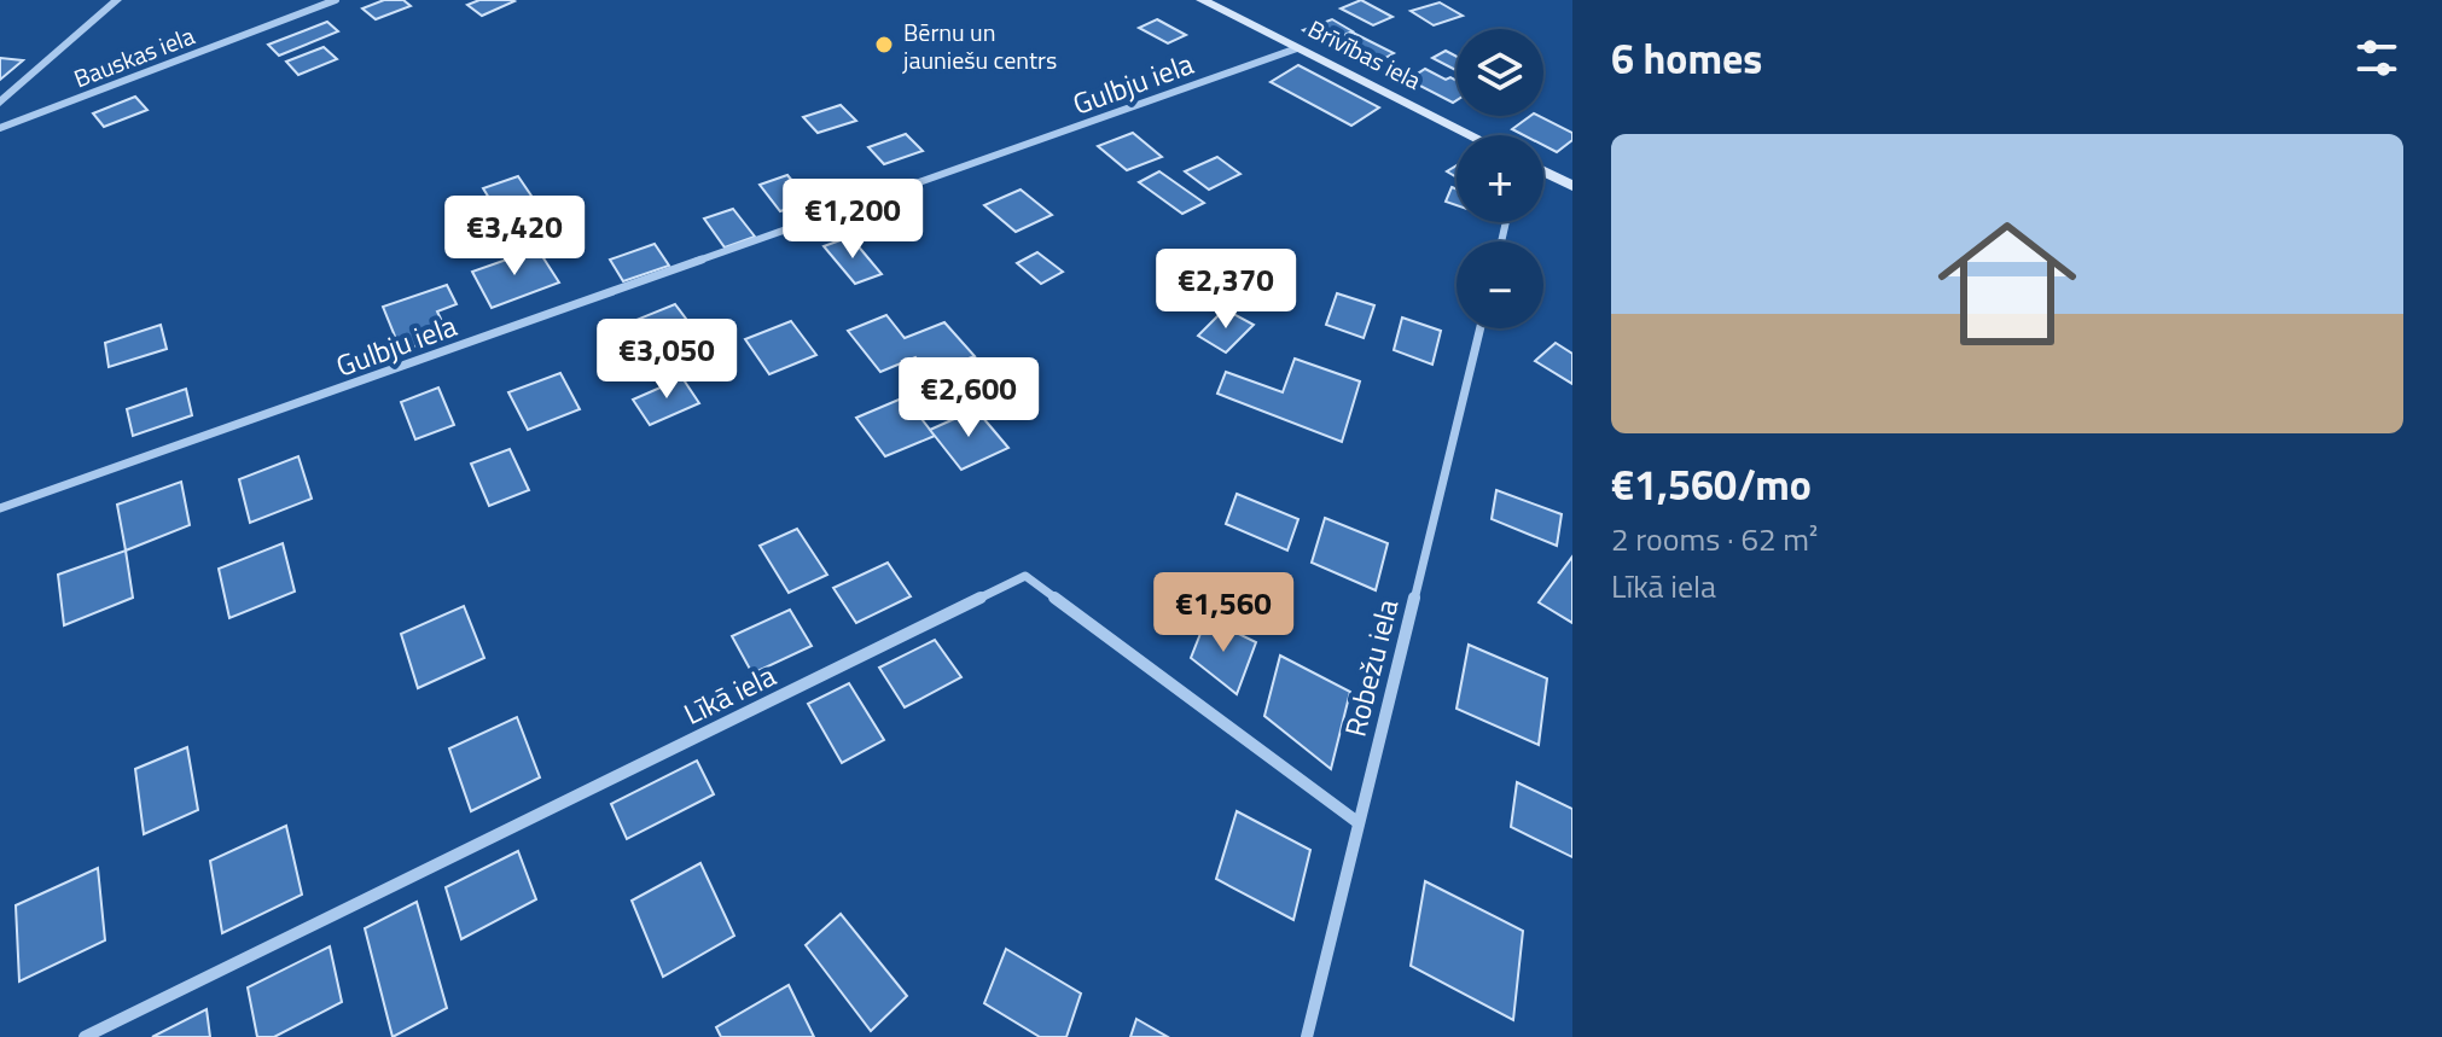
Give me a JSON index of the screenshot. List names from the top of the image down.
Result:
{
  "streets": {
    "main road": ["Brīvības iela"],
    "street": [
      "Bauskas iela",
      "Gulbju iela",
      "Robežu iela",
      "Līkā iela"
    ]
  },
  "crossings": [
    ["Brīvības iela", "Gulbju iela"],
    ["Robežu iela", "Līkā iela"]
  ],
  "places": ["Bērnu un jauniešu centrs"],
  "page": {
    "heading": "6 homes",
    "map_buttons": ["+", "−"],
    "list": [
      {
        "name": "€1,560/mo",
        "note": "2 rooms · 62 m² · Līkā iela"
      }
    ],
    "price": [
      "€1,200",
      "€3,420",
      "€2,370",
      "€3,050",
      "€2,600",
      "€1,560"
    ]
  }
}
